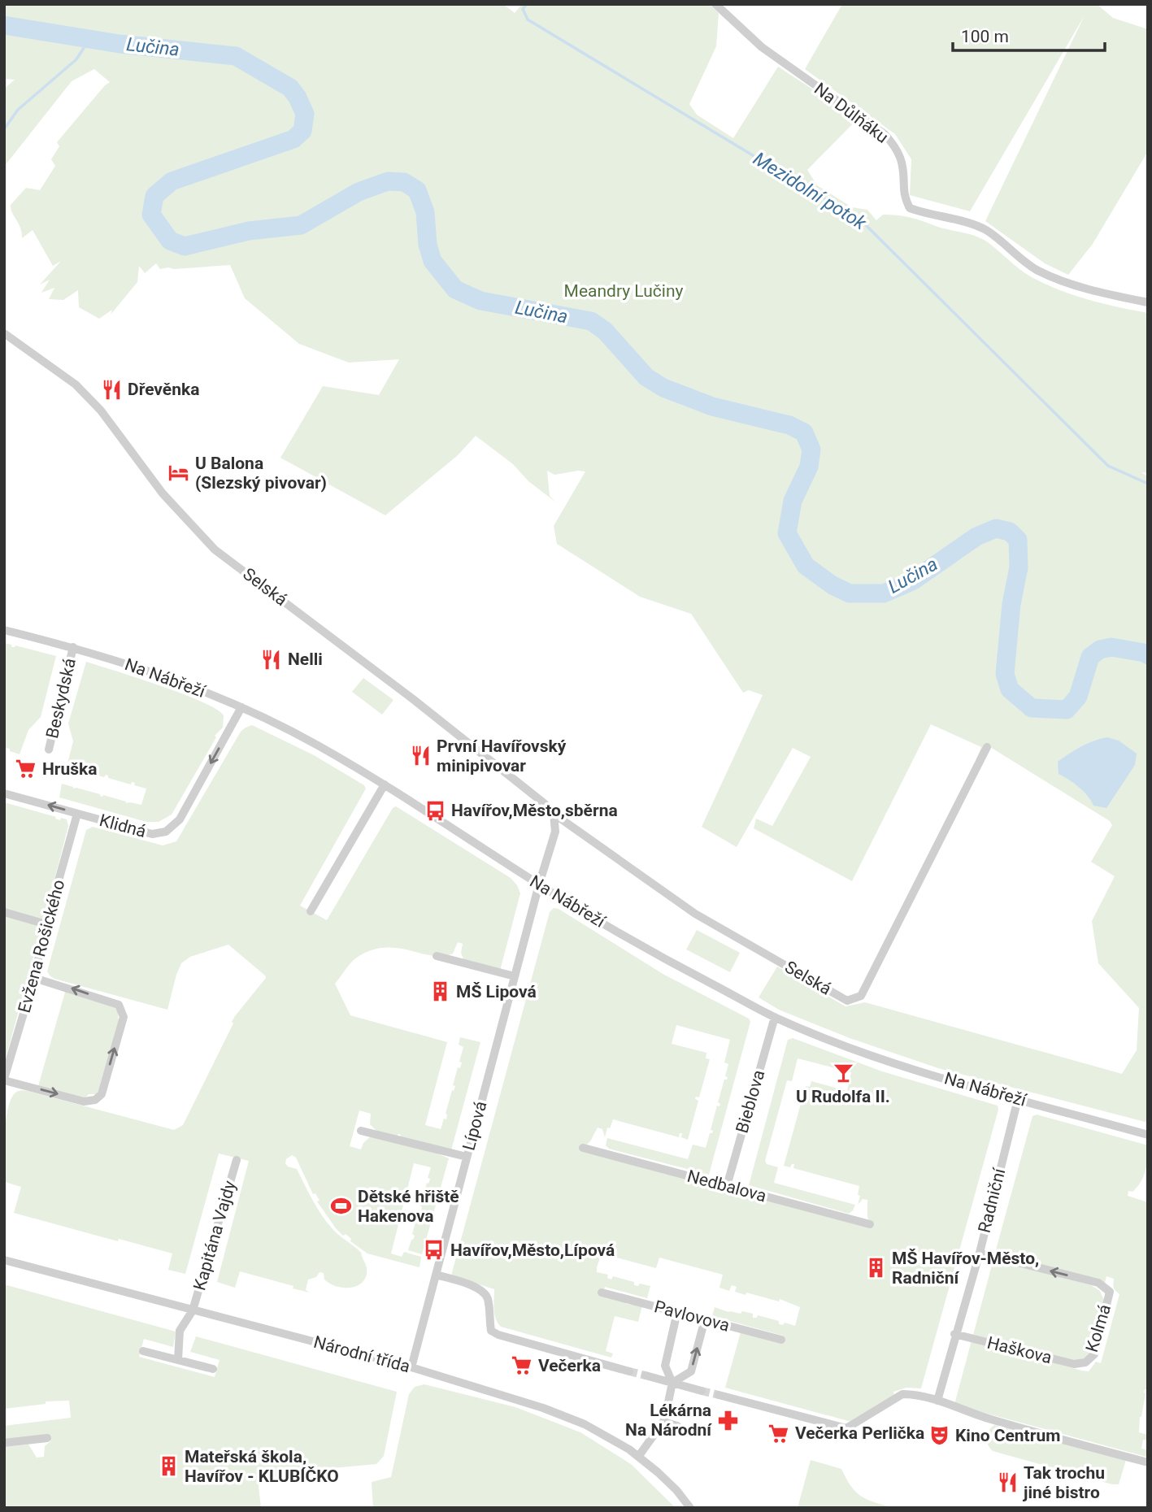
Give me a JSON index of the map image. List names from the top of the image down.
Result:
{
  "streets": {
    "street": [
      "Na Důlňáku",
      "Selská",
      "Na Nábřeží",
      "Beskydská",
      "Klidná",
      "Evžena Rošického",
      "Bieblova",
      "Lípová",
      "Nedbalova",
      "Radniční",
      "Kapitána Vajdy",
      "Pavlovova",
      "Kolmá",
      "Haškova",
      "Národní třída"
    ]
  },
  "crossings": [
    ["Na Nábřeží", "Beskydská"],
    ["Na Nábřeží", "Klidná"],
    ["Na Nábřeží", "Bieblova"],
    ["Na Nábřeží", "Lípová"],
    ["Na Nábřeží", "Radniční"],
    ["Klidná", "Evžena Rošického"],
    ["Bieblova", "Nedbalova"],
    ["Lípová", "Národní třída"],
    ["Radniční", "Kolmá"],
    ["Radniční", "Haškova"],
    ["Kapitána Vajdy", "Národní třída"],
    ["Kolmá", "Haškova"]
  ],
  "one_way": ["Klidná"],
  "water": ["Lučina", "Mezidolní potok"],
  "parks": ["Meandry Lučiny"],
  "places": {
    "restaurant": [
      "Dřevěnka",
      "Nelli",
      "První Havířovský minipivovar",
      "Tak trochu jiné bistro"
    ],
    "hotel": ["U Balona (Slezský pivovar)"],
    "supermarket": ["Hruška", "Večerka", "Večerka Perlička"],
    "bus stop": ["Havířov,Město,sběrna", "Havířov,Město,Lípová"],
    "building": ["MŠ Lipová", "MŠ Havířov-Město, Radniční", "Mateřská škola, Havířov - KLUBÍČKO"],
    "bar": ["U Rudolfa II."],
    "sports": ["Dětské hřiště Hakenova"],
    "pharmacy": ["Lékárna Na Národní"],
    "theatre": ["Kino Centrum"]
  },
  "scale_bar": "100 m"
}
